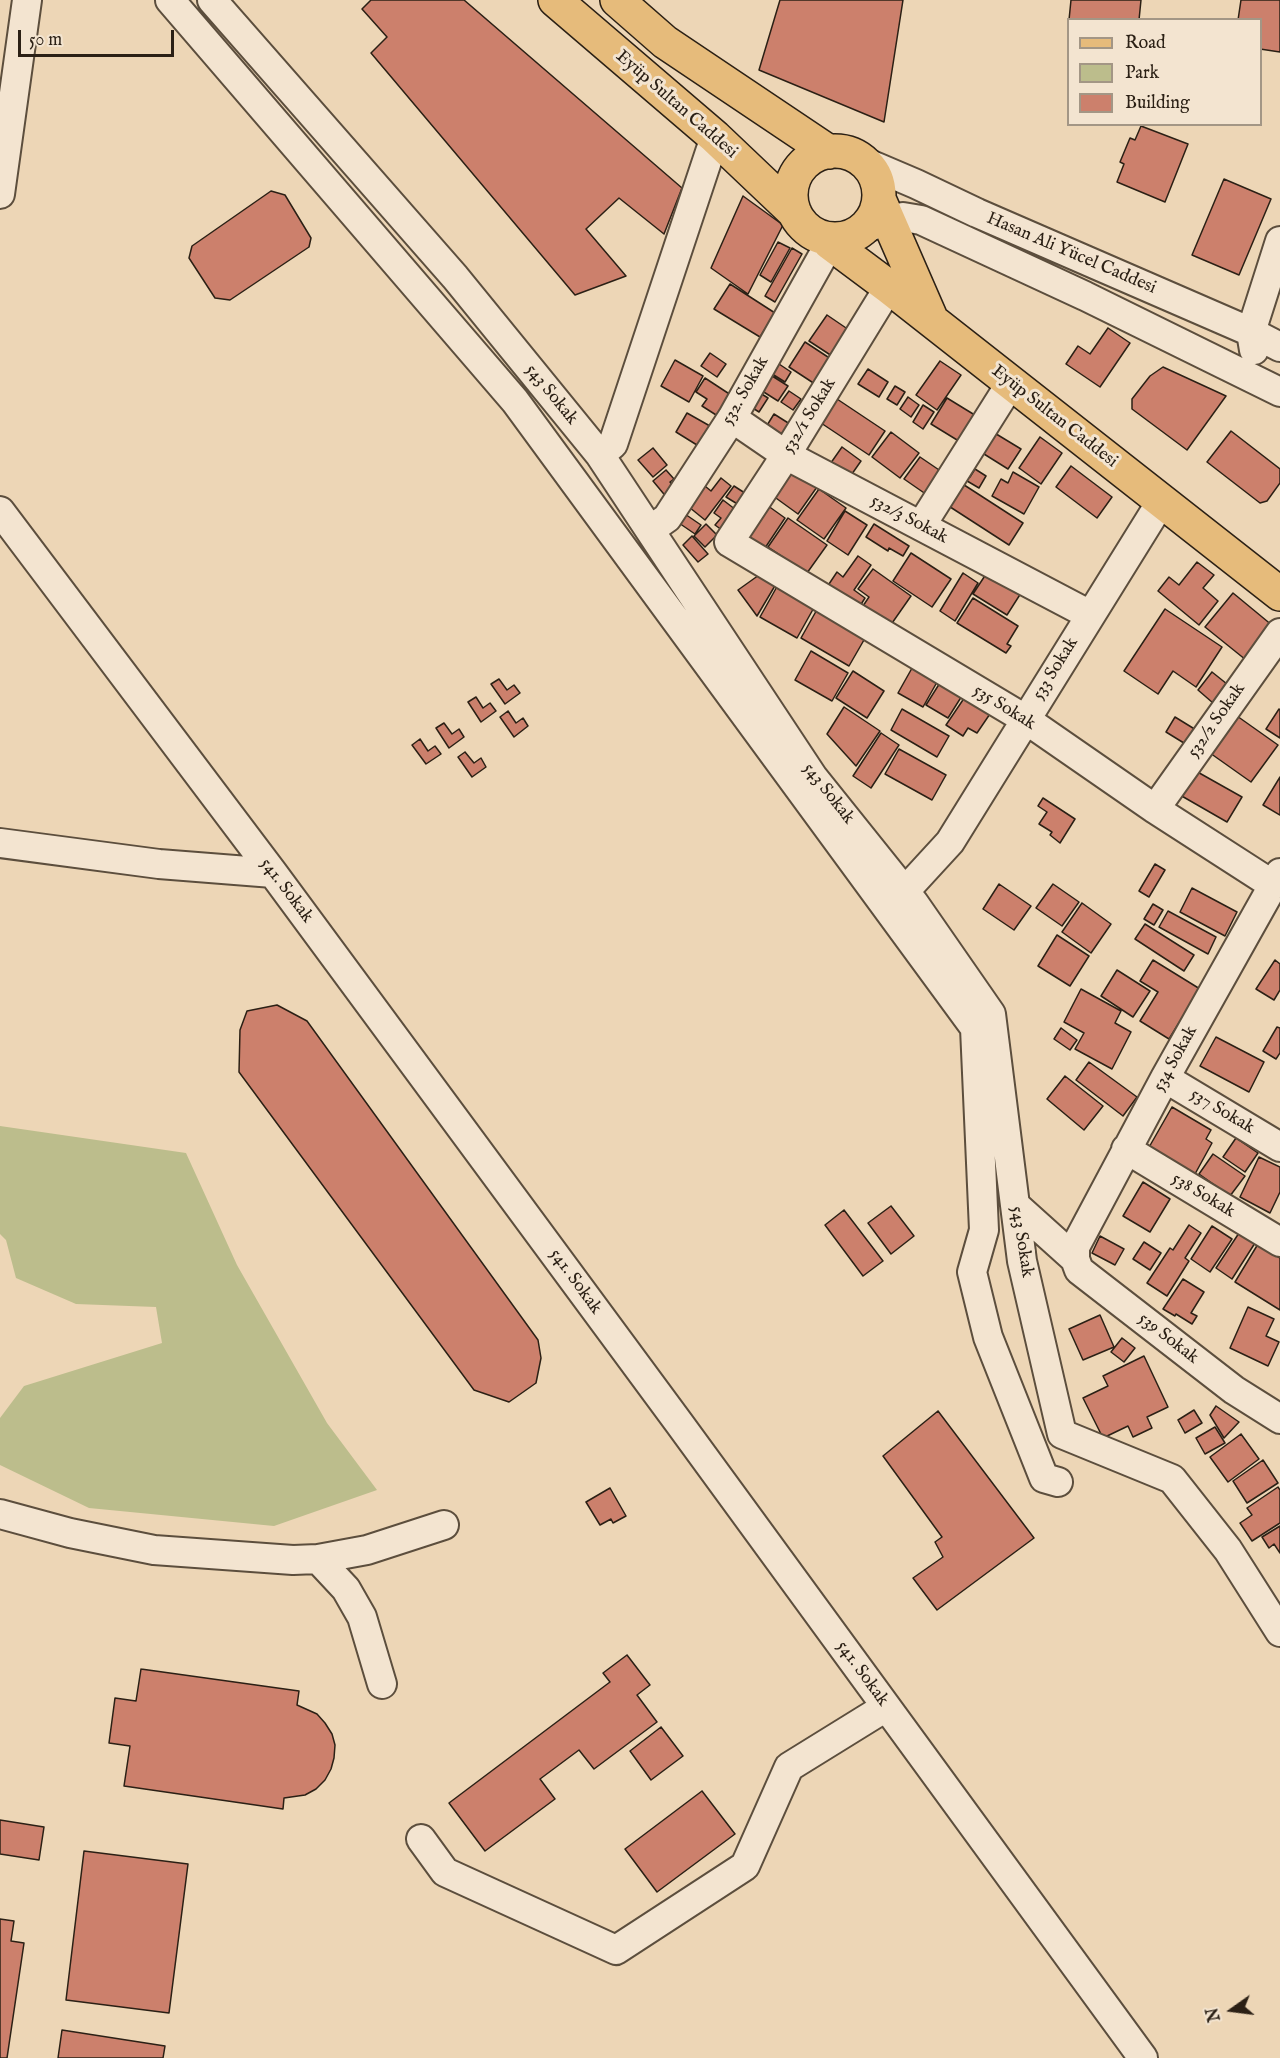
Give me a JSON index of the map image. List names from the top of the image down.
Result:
{
  "streets": {
    "main road": ["Eyüp Sultan Caddesi"],
    "street": [
      "Hasan Ali Yücel Caddesi",
      "532. Sokak",
      "543 Sokak",
      "532/1 Sokak",
      "532/3 Sokak",
      "533 Sokak",
      "535 Sokak",
      "532/2 Sokak",
      "541. Sokak",
      "534 Sokak",
      "537 Sokak",
      "538 Sokak",
      "539 Sokak"
    ]
  },
  "crossings": [
    ["Eyüp Sultan Caddesi", "Hasan Ali Yücel Caddesi"],
    ["Eyüp Sultan Caddesi", "532. Sokak"],
    ["Eyüp Sultan Caddesi", "532/1 Sokak"],
    ["Eyüp Sultan Caddesi", "533 Sokak"],
    ["Hasan Ali Yücel Caddesi", "532. Sokak"],
    ["532. Sokak", "543 Sokak"],
    ["532. Sokak", "532/3 Sokak"],
    ["543 Sokak", "533 Sokak"],
    ["543 Sokak", "539 Sokak"],
    ["532/1 Sokak", "532/3 Sokak"],
    ["532/1 Sokak", "535 Sokak"],
    ["532/3 Sokak", "533 Sokak"],
    ["533 Sokak", "535 Sokak"],
    ["535 Sokak", "532/2 Sokak"],
    ["535 Sokak", "534 Sokak"],
    ["534 Sokak", "537 Sokak"],
    ["534 Sokak", "538 Sokak"],
    ["534 Sokak", "539 Sokak"]
  ],
  "legend": ["Road", "Park", "Building"],
  "scale_bar": "50 m",
  "north": "left"
}
